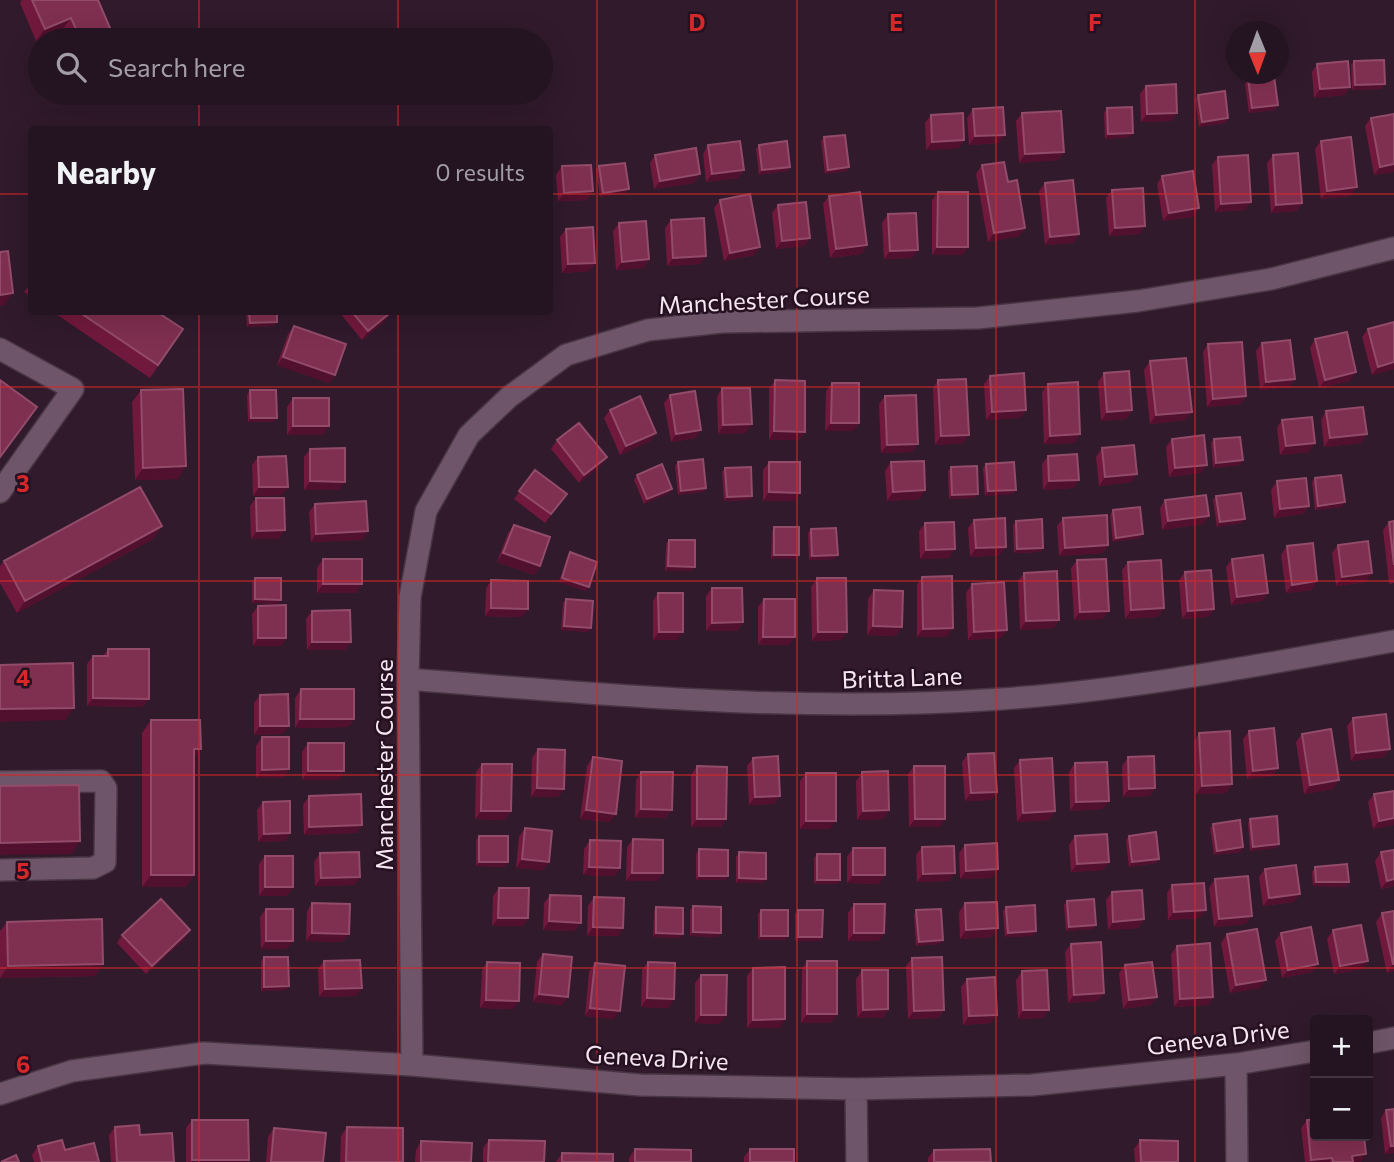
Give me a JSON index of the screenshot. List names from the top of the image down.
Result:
{
  "streets": {
    "street": ["Manchester Course", "Britta Lane", "Geneva Drive"]
  },
  "crossings": [
    ["Manchester Course", "Britta Lane"],
    ["Manchester Course", "Geneva Drive"]
  ],
  "north": "bottom",
  "page": {
    "search": "Search here",
    "heading": ["Nearby", "0 results"],
    "map_buttons": ["+", "−"]
  },
  "grid": {
    "columns": ["D", "E", "F"],
    "rows": [
      "3",
      "4",
      "5",
      "6"
    ]
  }
}
